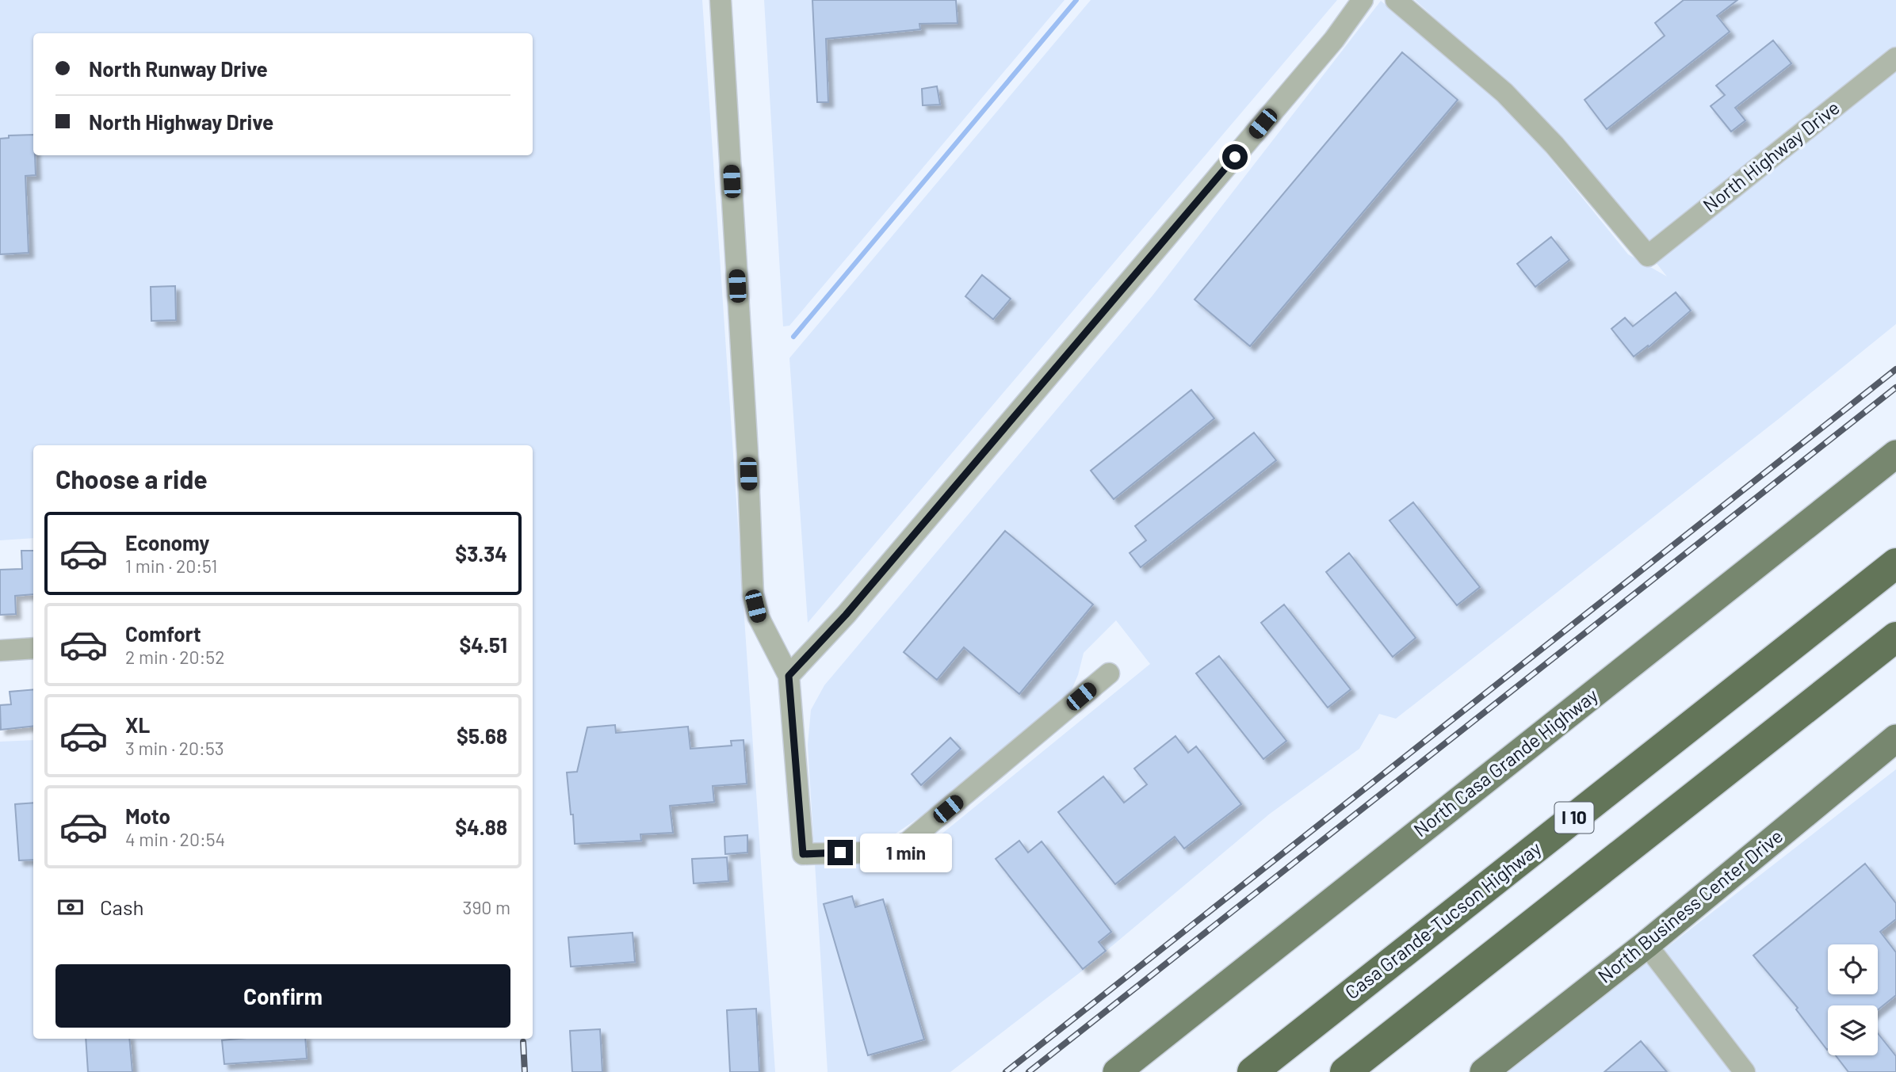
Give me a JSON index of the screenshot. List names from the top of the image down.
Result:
{
  "streets": {
    "highway": ["I 10", "Casa Grande-Tucson Highway"],
    "main road": ["North Casa Grande Highway", "North Business Center Drive"],
    "street": ["North Highway Drive"]
  },
  "page": {
    "banner": ["North Runway Drive", "North Highway Drive"],
    "heading": "Choose a ride",
    "list": [
      {
        "name": "Economy",
        "note": "1 min · 20:51",
        "value": "$3.34"
      },
      {
        "name": "Comfort",
        "note": "2 min · 20:52",
        "value": "$4.51"
      },
      {
        "name": "XL",
        "note": "3 min · 20:53",
        "value": "$5.68"
      },
      {
        "name": "Moto",
        "note": "4 min · 20:54",
        "value": "$4.88"
      }
    ],
    "bubble": "1 min",
    "pay": ["Cash", "390 m"],
    "buttons": "Confirm"
  }
}
